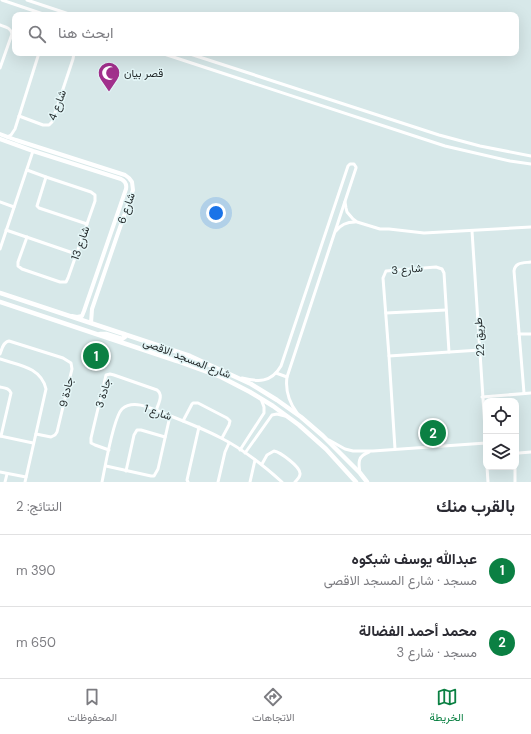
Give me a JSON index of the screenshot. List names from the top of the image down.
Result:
{
  "streets": {
    "main road": ["شارع المسجد الاقصى"],
    "street": [
      "شارع 4",
      "شارع 6",
      "شارع 13",
      "شارع 3",
      "طريق 22",
      "جادة 9",
      "جادة 3",
      "شارع 1"
    ]
  },
  "crossings": [
    ["شارع 6", "شارع المسجد الاقصى"],
    ["جادة 3", "شارع 1"]
  ],
  "places": {
    "mosque": ["قصر بيان"]
  },
  "page": {
    "search": "ابحث هنا",
    "pins": ["1", "2"],
    "heading": ["بالقرب منك", "النتائج: 2"],
    "list": [
      {
        "mark": "1",
        "name": "عبدالله يوسف شبكوه",
        "note": "مسجد · شارع المسجد الاقصى",
        "value": "390 m"
      },
      {
        "mark": "2",
        "name": "محمد أحمد الفضالة",
        "note": "مسجد · شارع 3",
        "value": "650 m"
      }
    ],
    "nav": ["الخريطة", "الاتجاهات", "المحفوظات"]
  }
}
